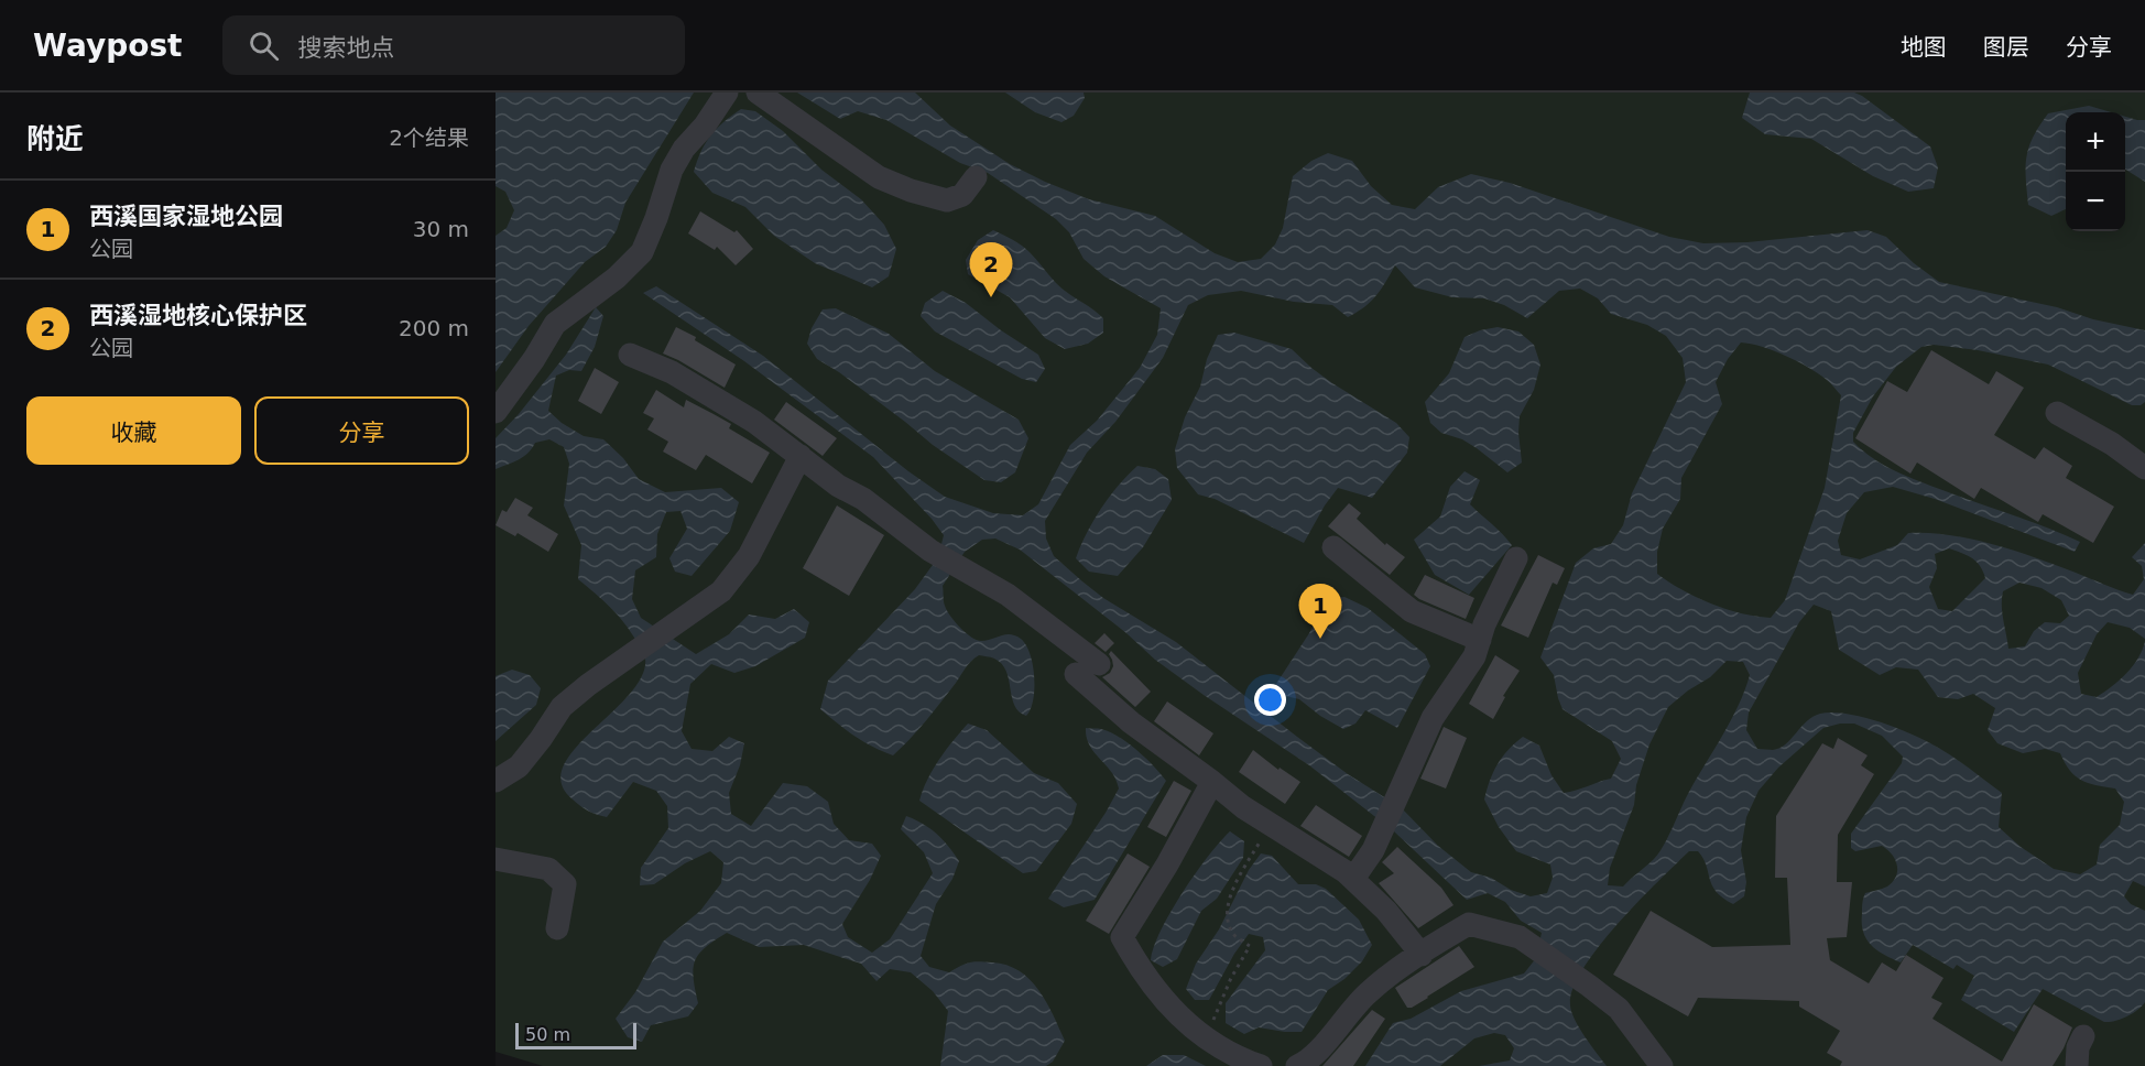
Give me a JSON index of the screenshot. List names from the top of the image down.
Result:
{
  "scale_bar": "50 m",
  "page": {
    "header": "Waypost",
    "search": "搜索地点",
    "nav": ["地图", "图层", "分享"],
    "heading": ["附近", "2个结果"],
    "map_buttons": ["+", "−"],
    "list": [
      {
        "mark": "1",
        "name": "西溪国家湿地公园",
        "note": "公园",
        "value": "30 m"
      },
      {
        "mark": "2",
        "name": "西溪湿地核心保护区",
        "note": "公园",
        "value": "200 m"
      }
    ],
    "pins": ["2", "1"],
    "buttons": ["收藏", "分享"],
    "scale": "50 m"
  }
}
